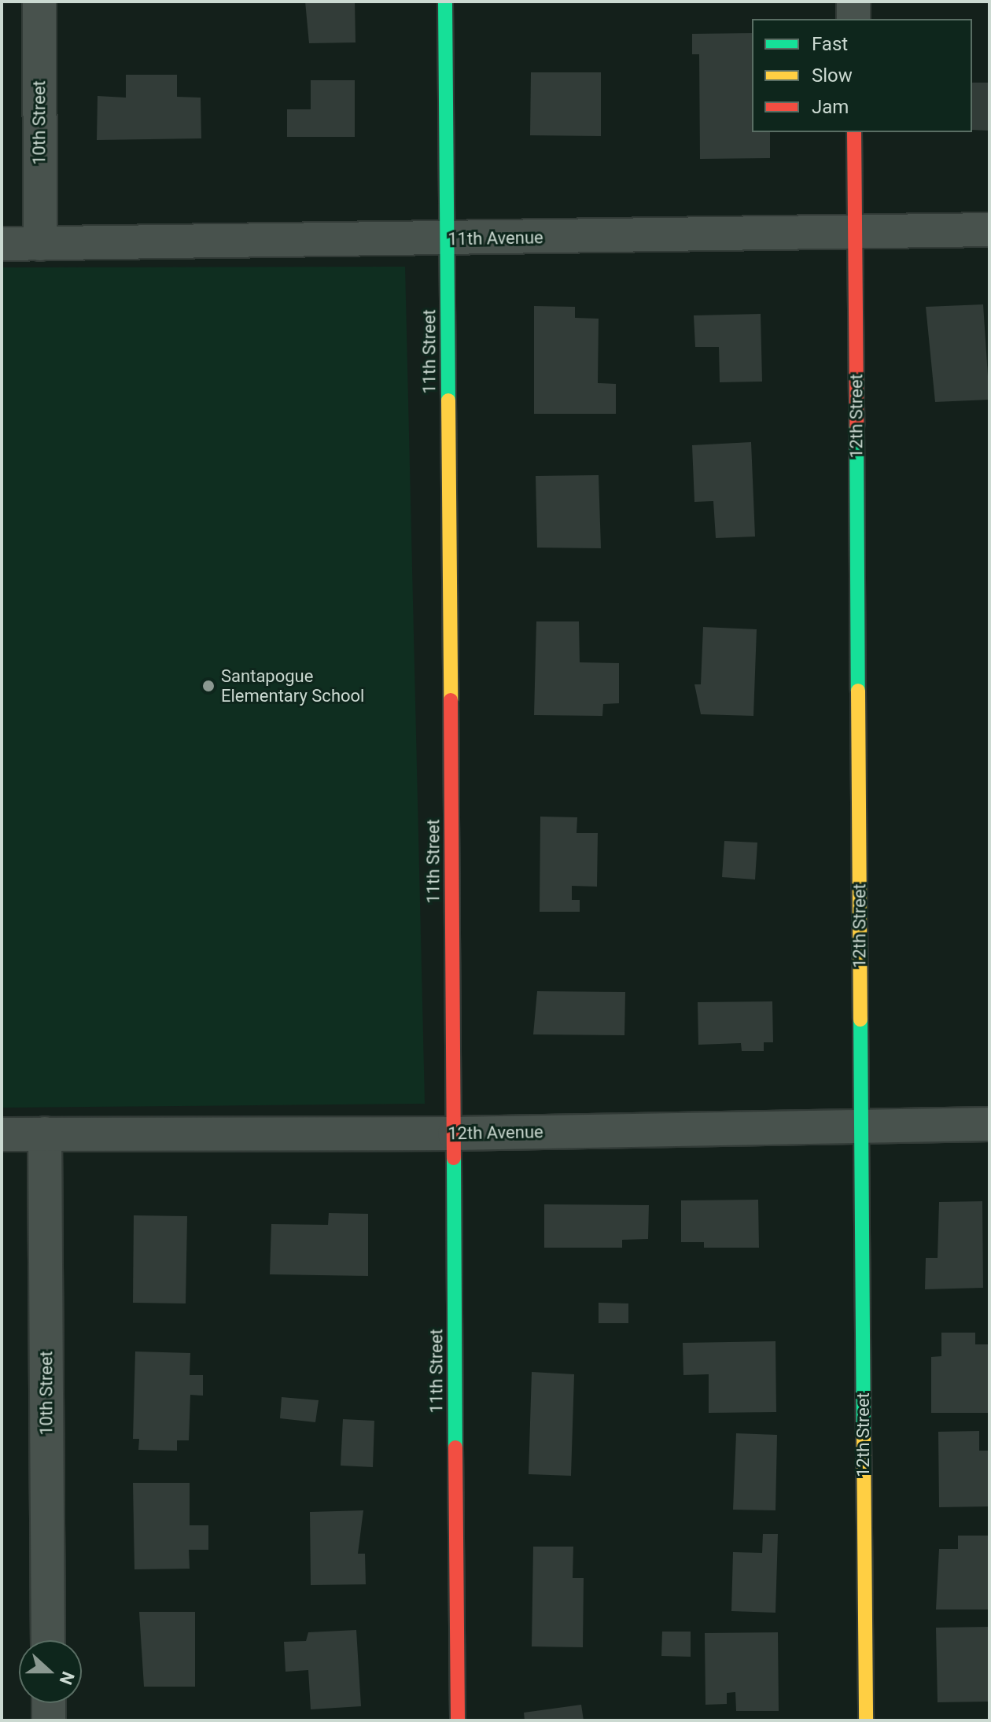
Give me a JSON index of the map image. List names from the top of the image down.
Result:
{
  "streets": {
    "street": [
      "10th Street",
      "11th Avenue",
      "11th Street",
      "12th Street",
      "12th Avenue"
    ]
  },
  "crossings": [
    ["10th Street", "11th Avenue"],
    ["10th Street", "12th Avenue"],
    ["11th Avenue", "11th Street"],
    ["11th Avenue", "12th Street"],
    ["11th Street", "12th Avenue"],
    ["12th Street", "12th Avenue"]
  ],
  "places": ["Santapogue Elementary School"],
  "legend": ["Fast", "Slow", "Jam"],
  "north": "right"
}
